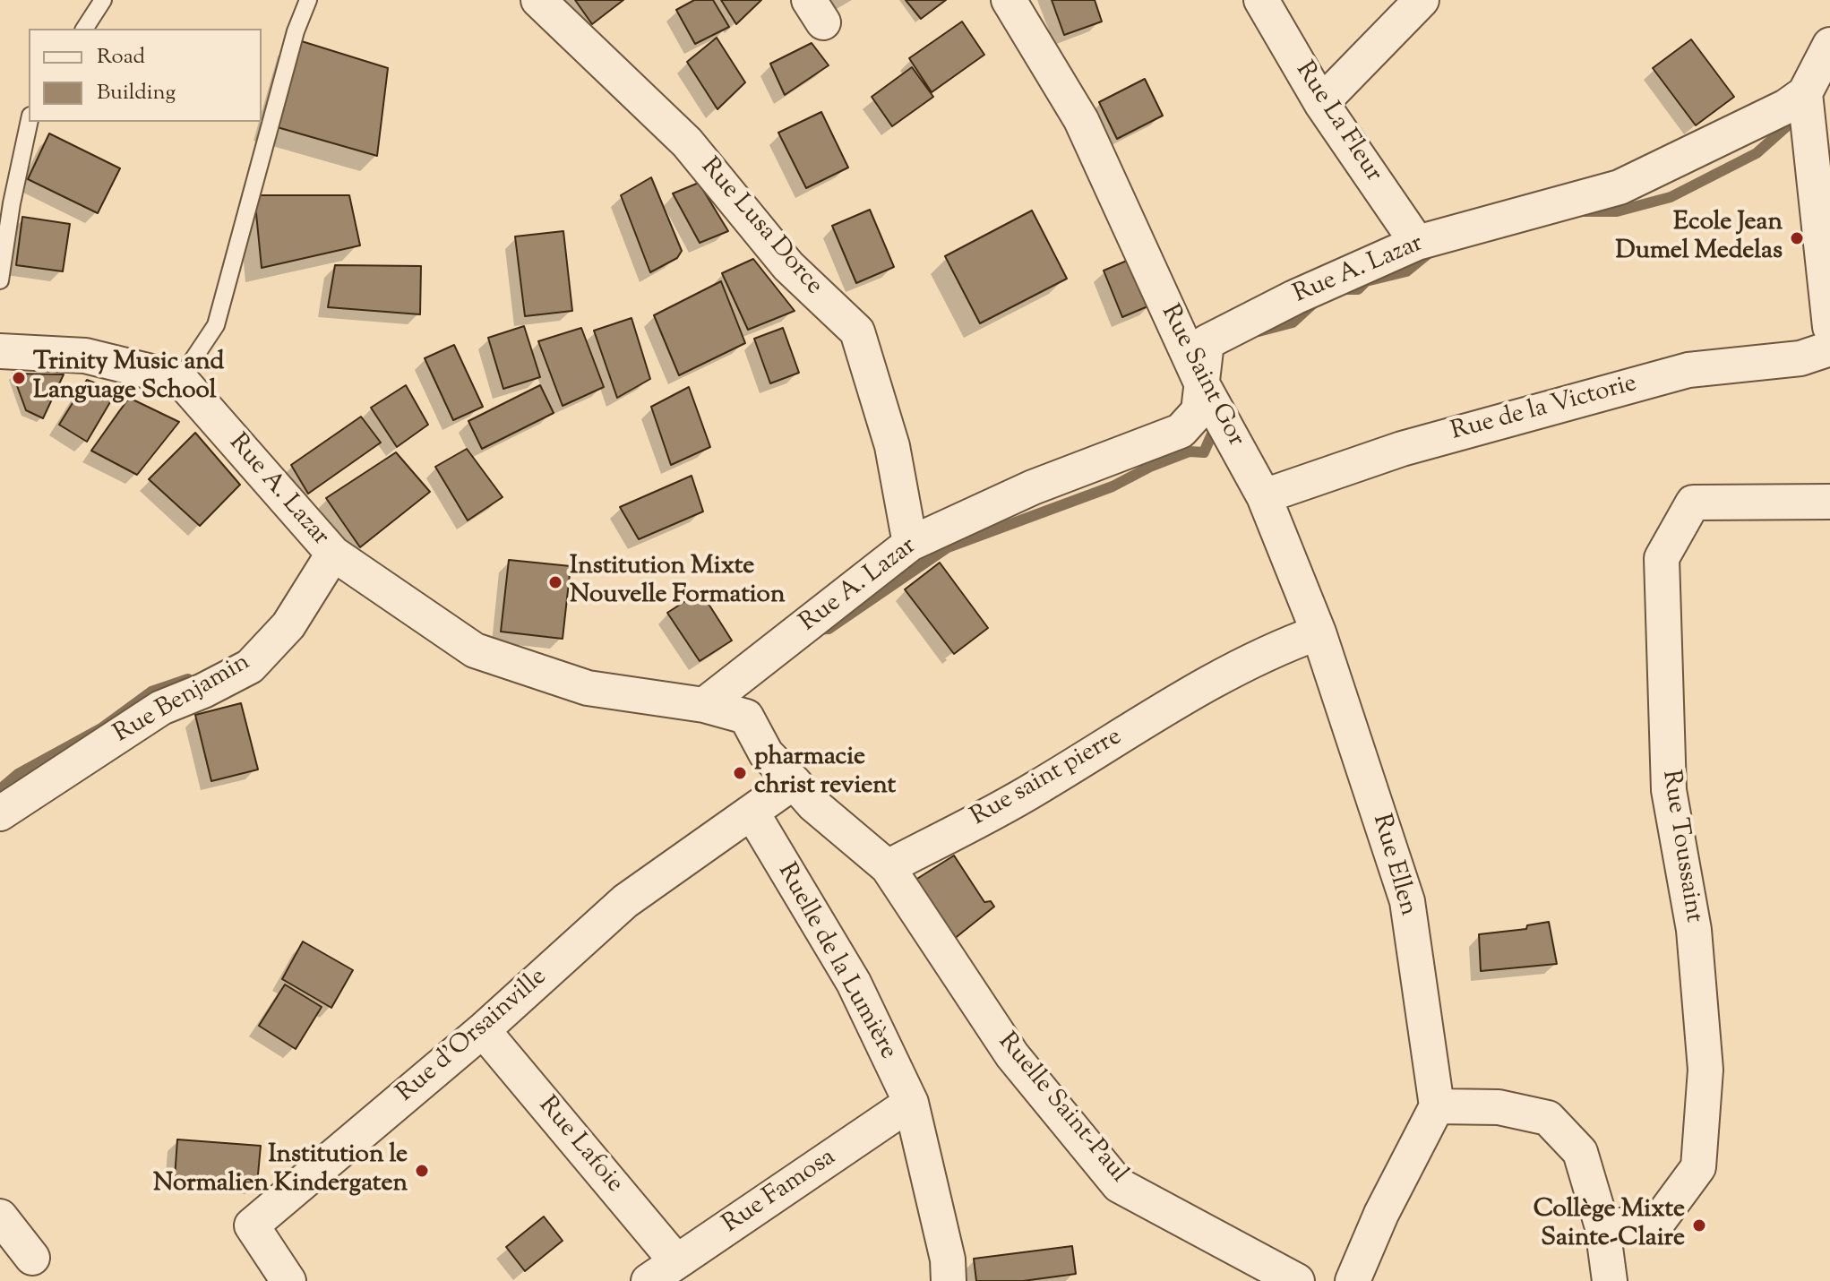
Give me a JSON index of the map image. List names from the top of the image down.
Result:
{
  "streets": {
    "street": [
      "Rue La Fleur",
      "Rue Lusa Dorce",
      "Rue A. Lazar",
      "Rue Saint Gor",
      "Rue de la Victorie",
      "Rue Benjamin",
      "Rue saint pierre",
      "Rue Toussaint",
      "Rue Ellen",
      "Ruelle de la Lumière",
      "Rue d'Orsainville",
      "Ruelle Saint-Paul",
      "Rue Lafoie",
      "Rue Famosa"
    ]
  },
  "crossings": [
    ["Rue La Fleur", "Rue A. Lazar"],
    ["Rue Lusa Dorce", "Rue A. Lazar"],
    ["Rue A. Lazar", "Rue Saint Gor"],
    ["Rue A. Lazar", "Rue Benjamin"],
    ["Rue Saint Gor", "Rue de la Victorie"],
    ["Rue Saint Gor", "Rue saint pierre"],
    ["Rue Saint Gor", "Rue Ellen"],
    ["Rue saint pierre", "Rue Ellen"],
    ["Rue saint pierre", "Ruelle Saint-Paul"],
    ["Ruelle de la Lumière", "Rue d'Orsainville"],
    ["Ruelle de la Lumière", "Rue Famosa"],
    ["Rue d'Orsainville", "Rue Lafoie"],
    ["Rue Lafoie", "Rue Famosa"]
  ],
  "places": [
    "Ecole Jean Dumel Medelas",
    "Trinity Music and Language School",
    "Institution Mixte Nouvelle Formation",
    "pharmacie christ revient",
    "Institution le Normalien Kindergaten",
    "Collège Mixte Sainte-Claire"
  ],
  "legend": ["Road", "Building"]
}
